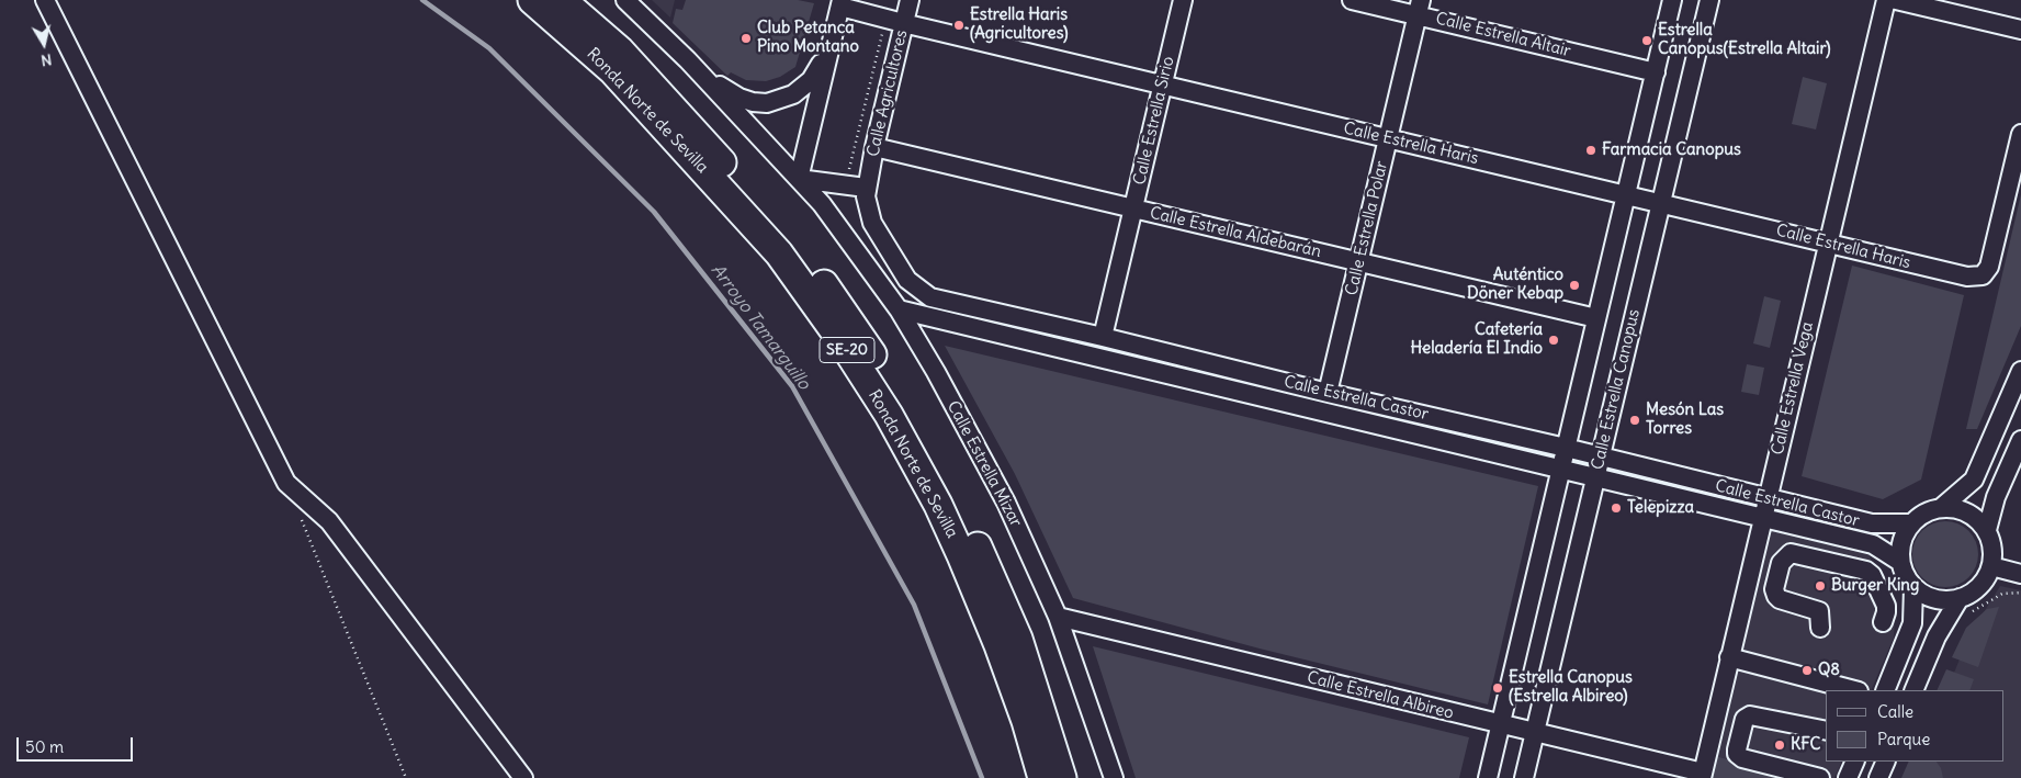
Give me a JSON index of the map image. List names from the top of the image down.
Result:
{
  "streets": {
    "highway": ["Ronda Norte de Sevilla", "SE-20"],
    "street": [
      "Calle Estrella Altair",
      "Calle Agricultores",
      "Calle Estrella Sirio",
      "Calle Estrella Haris",
      "Calle Estrella Polar",
      "Calle Estrella Aldebarán",
      "Calle Estrella Vega",
      "Calle Estrella Canopus",
      "Calle Estrella Castor",
      "Calle Estrella Mizar",
      "Calle Estrella Albireo"
    ]
  },
  "crossings": [
    ["Calle Estrella Altair", "Calle Estrella Polar"],
    ["Calle Agricultores", "Calle Estrella Haris"],
    ["Calle Agricultores", "Calle Estrella Aldebarán"],
    ["Calle Agricultores", "Calle Estrella Castor"],
    ["Calle Estrella Sirio", "Calle Estrella Haris"],
    ["Calle Estrella Sirio", "Calle Estrella Aldebarán"],
    ["Calle Estrella Sirio", "Calle Estrella Castor"],
    ["Calle Estrella Haris", "Calle Estrella Polar"],
    ["Calle Estrella Haris", "Calle Estrella Vega"],
    ["Calle Estrella Haris", "Calle Estrella Canopus"],
    ["Calle Estrella Polar", "Calle Estrella Aldebarán"],
    ["Calle Estrella Polar", "Calle Estrella Castor"],
    ["Calle Estrella Vega", "Calle Estrella Castor"],
    ["Calle Estrella Vega", "Calle Estrella Albireo"],
    ["Calle Estrella Canopus", "Calle Estrella Castor"],
    ["Calle Estrella Canopus", "Calle Estrella Albireo"],
    ["Calle Estrella Castor", "Calle Estrella Mizar"],
    ["Calle Estrella Mizar", "Calle Estrella Albireo"]
  ],
  "water": ["Arroyo Tamarguillo"],
  "places": [
    "Estrella Haris (Agricultores)",
    "Club Petanca Pino Montano",
    "Estrella Canopus(Estrella Altair)",
    "Farmacia Canopus",
    "Auténtico Döner Kebap",
    "Cafetería Heladería El Indio",
    "Mesón Las Torres",
    "Telepizza",
    "Burger King",
    "Q8",
    "Estrella Canopus (Estrella Albireo)",
    "KFC"
  ],
  "legend": ["Calle", "Parque"],
  "scale_bar": "50 m",
  "north": "bottom"
}
